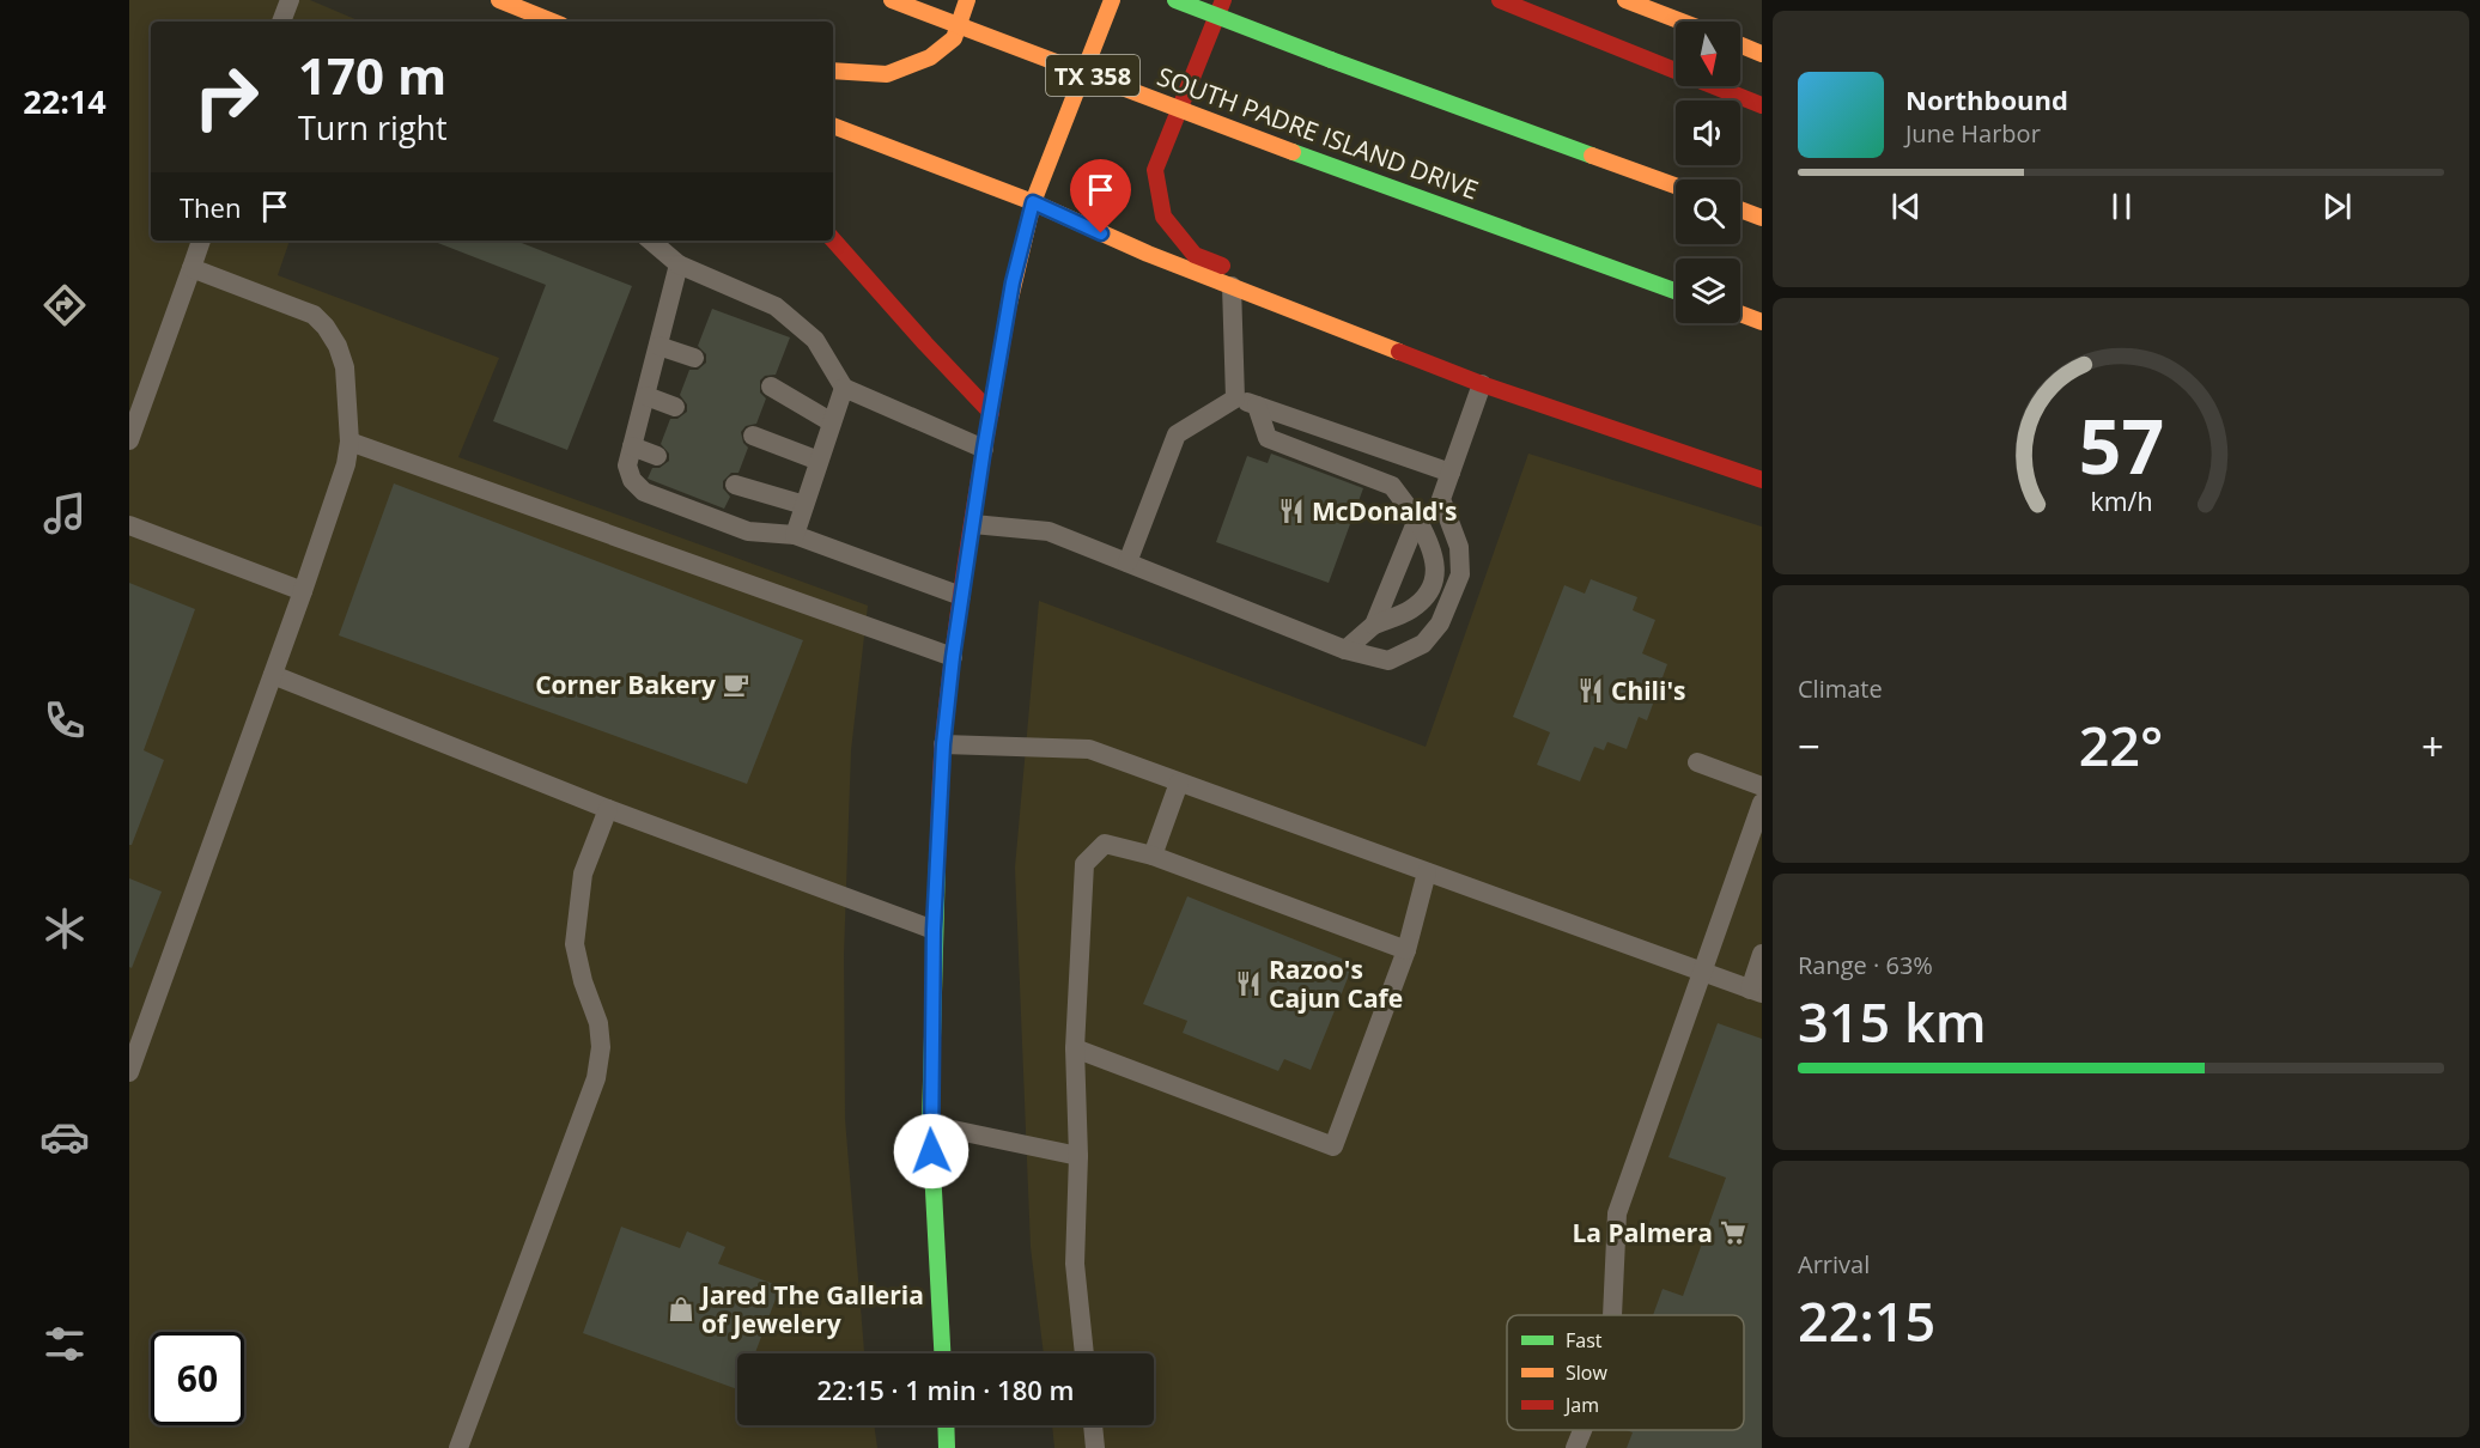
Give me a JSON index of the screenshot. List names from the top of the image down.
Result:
{
  "streets": {
    "main road": ["TX 358", "SOUTH PADRE ISLAND DRIVE"]
  },
  "places": {
    "restaurant": ["McDonald's", "Chili's", "Razoo's Cajun Cafe"],
    "cafe": ["Corner Bakery"],
    "supermarket": ["La Palmera"],
    "shop": ["Jared The Galleria of Jewelery"]
  },
  "legend": ["Fast", "Slow", "Jam"],
  "north": "bottom",
  "page": {
    "tabs": "22:14",
    "turn": ["170 m", "Turn right"],
    "song": ["Northbound", "June Harbor"],
    "then": "Then",
    "tile": [
      "Climate",
      ["Range · 63%", "315 km"],
      ["Arrival", "22:15"]
    ],
    "heat": ["−", "22°", "+"],
    "limit": "60",
    "trip": "22:15 · 1 min · 180 m",
    "gauge": ["57", "km/h"]
  }
}
